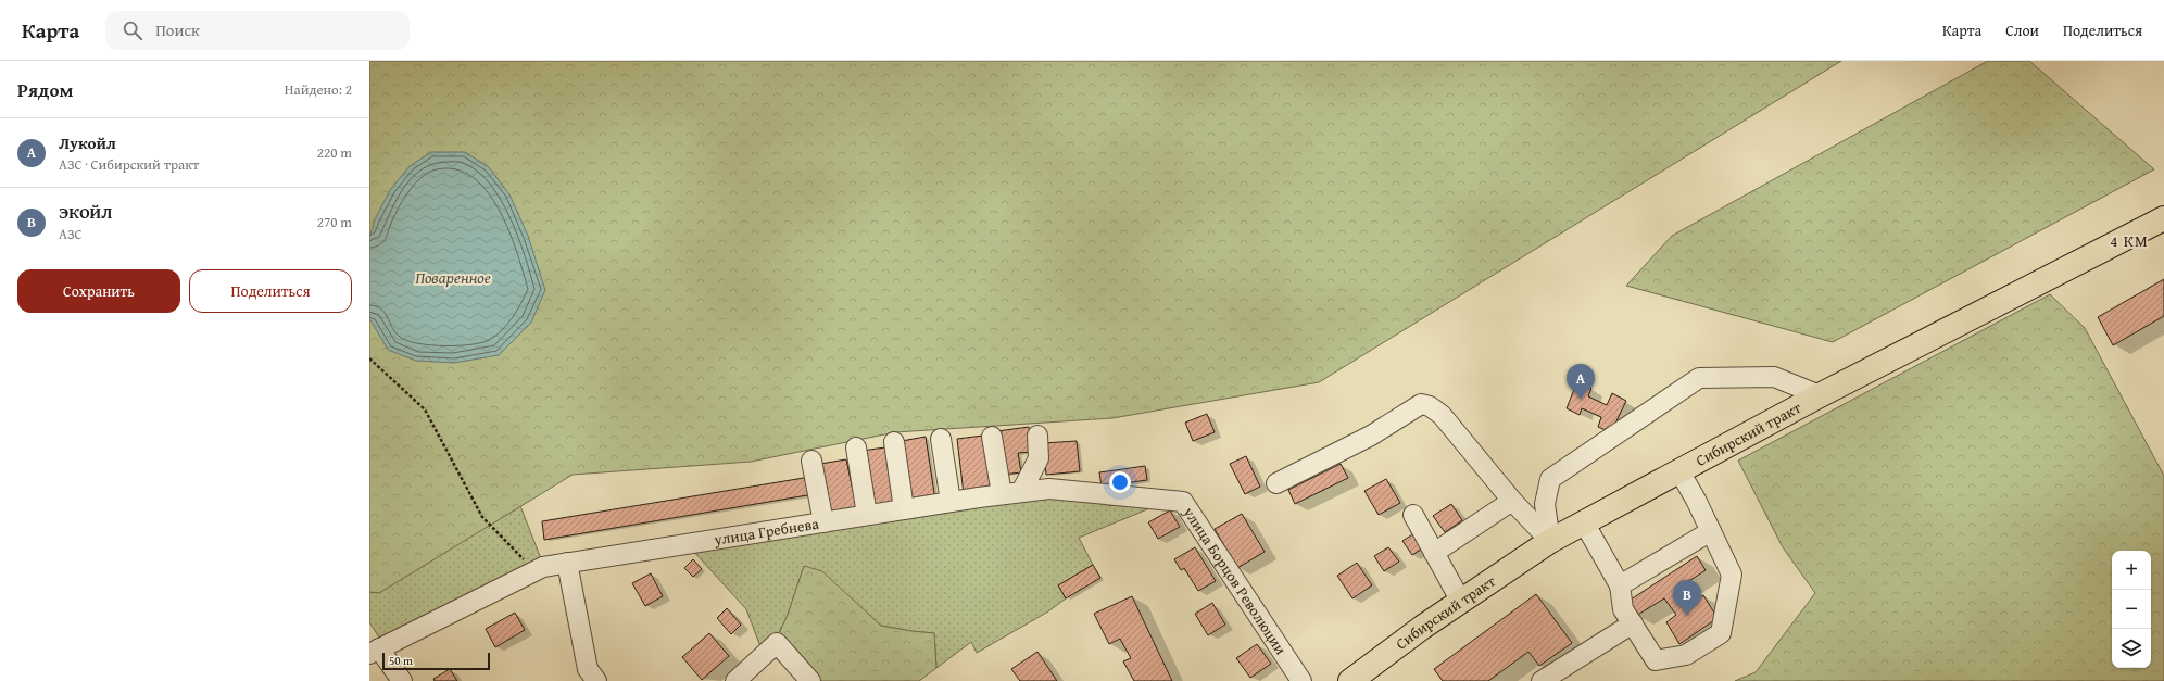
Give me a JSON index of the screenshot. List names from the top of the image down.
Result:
{
  "streets": {
    "main road": ["Сибирский тракт"],
    "street": ["улица Гребнева", "улица Борцов Революции"]
  },
  "crossings": [
    ["улица Гребнева", "улица Борцов Революции"]
  ],
  "districts": ["4 КМ"],
  "water": ["Поваренное"],
  "scale_bar": "50 m",
  "page": {
    "header": "Карта",
    "search": "Поиск",
    "nav": ["Карта", "Слои", "Поделиться"],
    "heading": ["Рядом", "Найдено: 2"],
    "list": [
      {
        "mark": "A",
        "name": "Лукойл",
        "note": "АЗС · Сибирский тракт",
        "value": "220 m"
      },
      {
        "mark": "B",
        "name": "ЭКОЙЛ",
        "note": "АЗС",
        "value": "270 m"
      }
    ],
    "buttons": ["Сохранить", "Поделиться"],
    "pins": ["A", "B"],
    "map_buttons": ["+", "−"],
    "scale": "50 m"
  }
}
